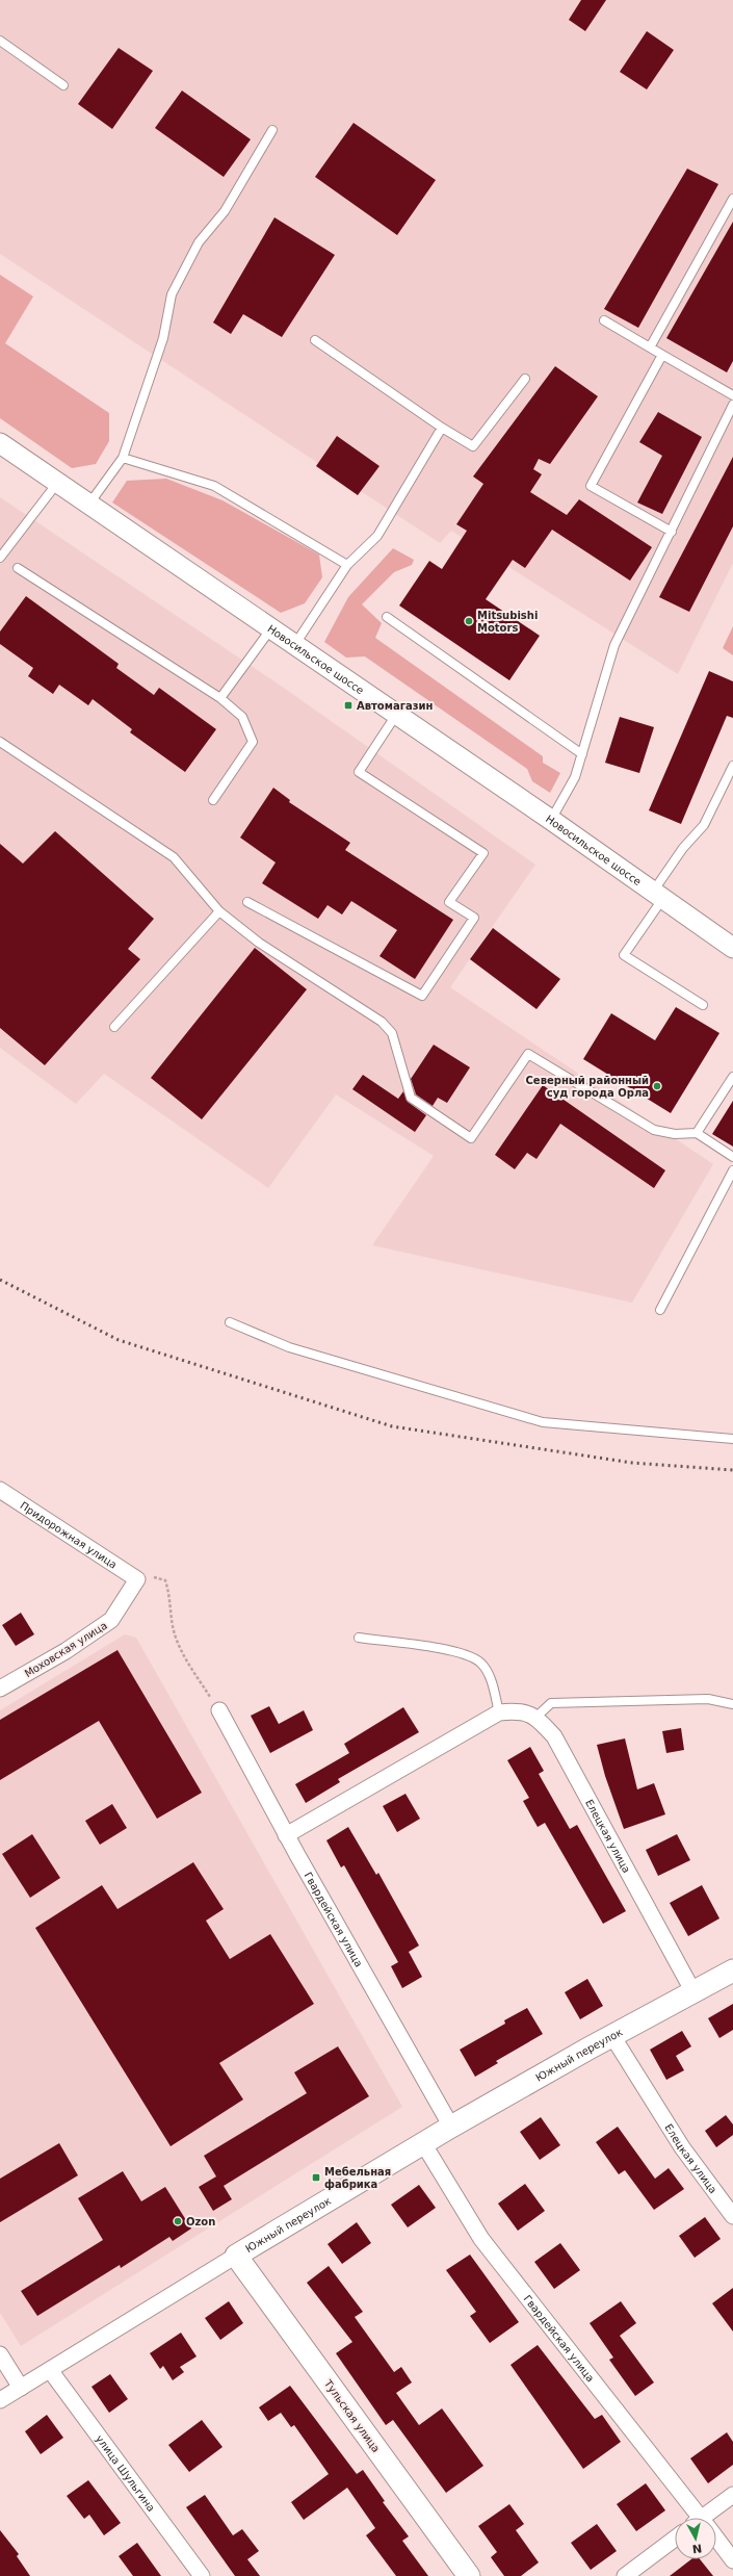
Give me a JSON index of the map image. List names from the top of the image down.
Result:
{
  "streets": {
    "main road": ["Южный переулок", "Тульская улица"],
    "street": [
      "Новосильское шоссе",
      "Придорожная улица",
      "Моховская улица",
      "Елецкая улица",
      "Гвардейская улица",
      "улица Шульгина"
    ]
  },
  "crossings": [
    ["Придорожная улица", "Моховская улица"],
    ["Елецкая улица", "Южный переулок"],
    ["Гвардейская улица", "Южный переулок"],
    ["Южный переулок", "Тульская улица"],
    ["Южный переулок", "улица Шульгина"]
  ],
  "places": {
    "other": ["Mitsubishi Motors", "Северный районный суд города Орла", "Ozon"],
    "transit": ["Автомагазин", "Мебельная фабрика"]
  },
  "north": "bottom"
}
